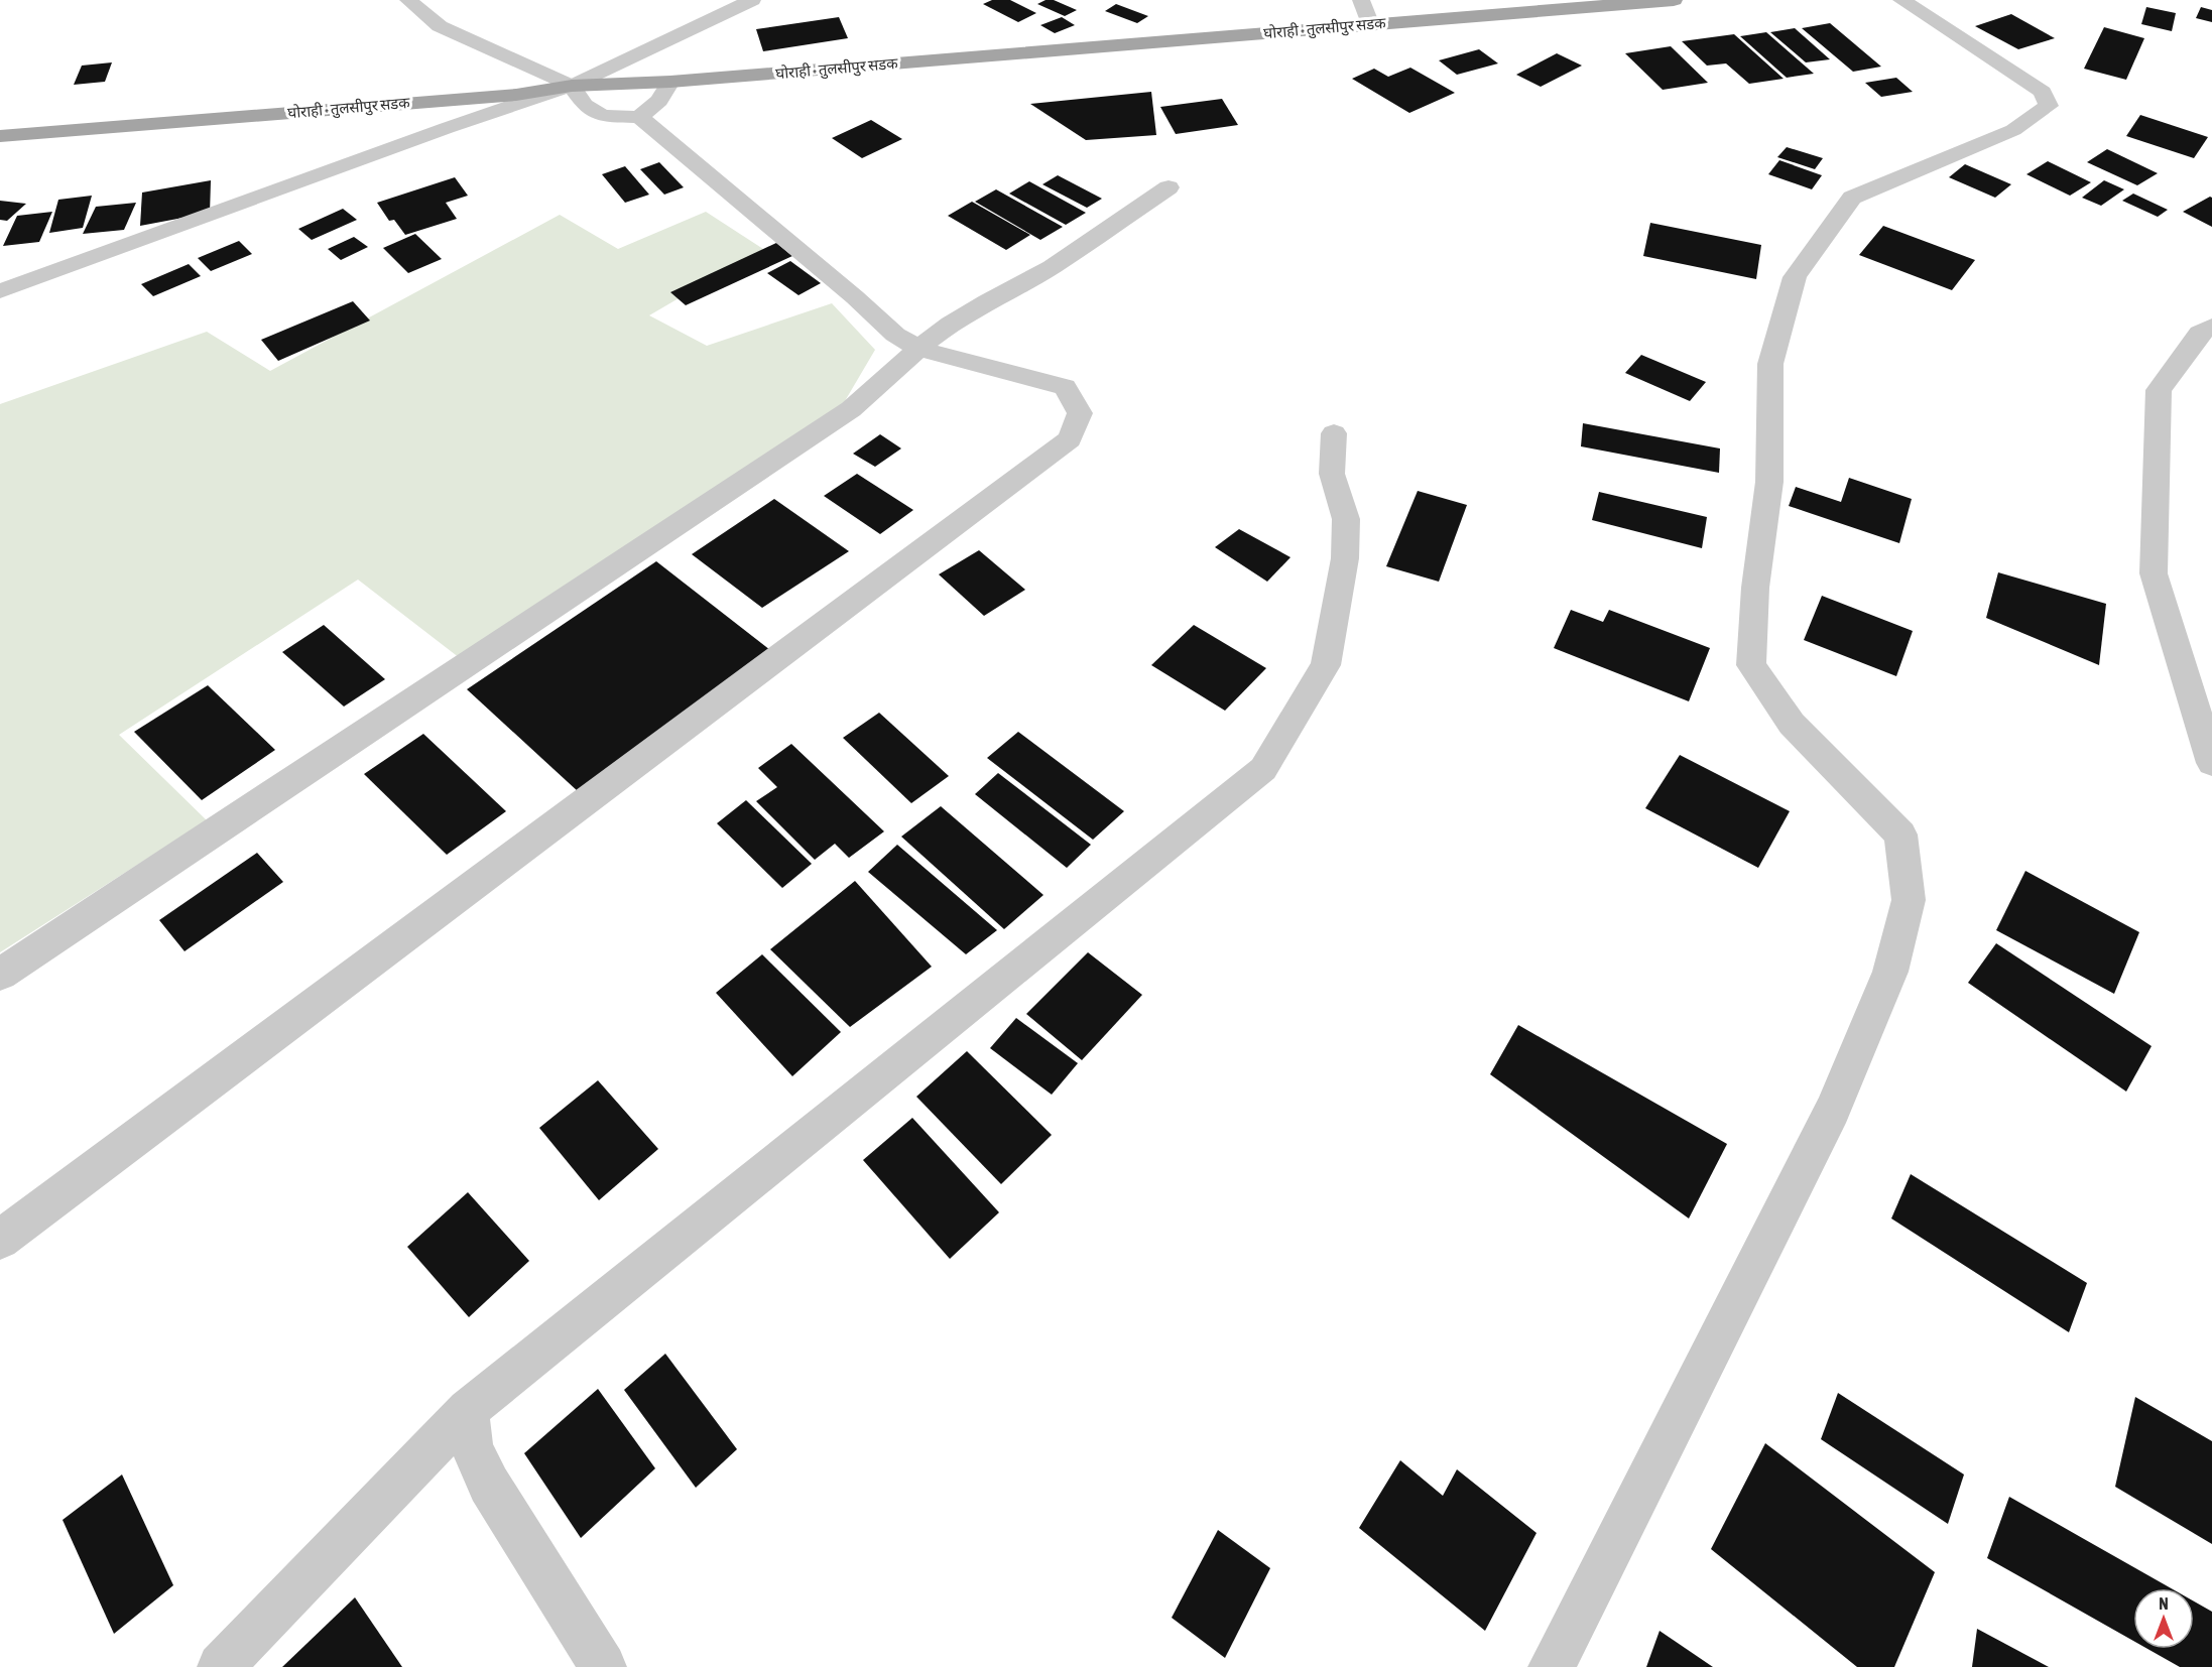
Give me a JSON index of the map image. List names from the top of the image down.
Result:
{
  "streets": {
    "main road": ["घोराही - तुलसीपुर सडक"]
  },
  "north": "top"
}
